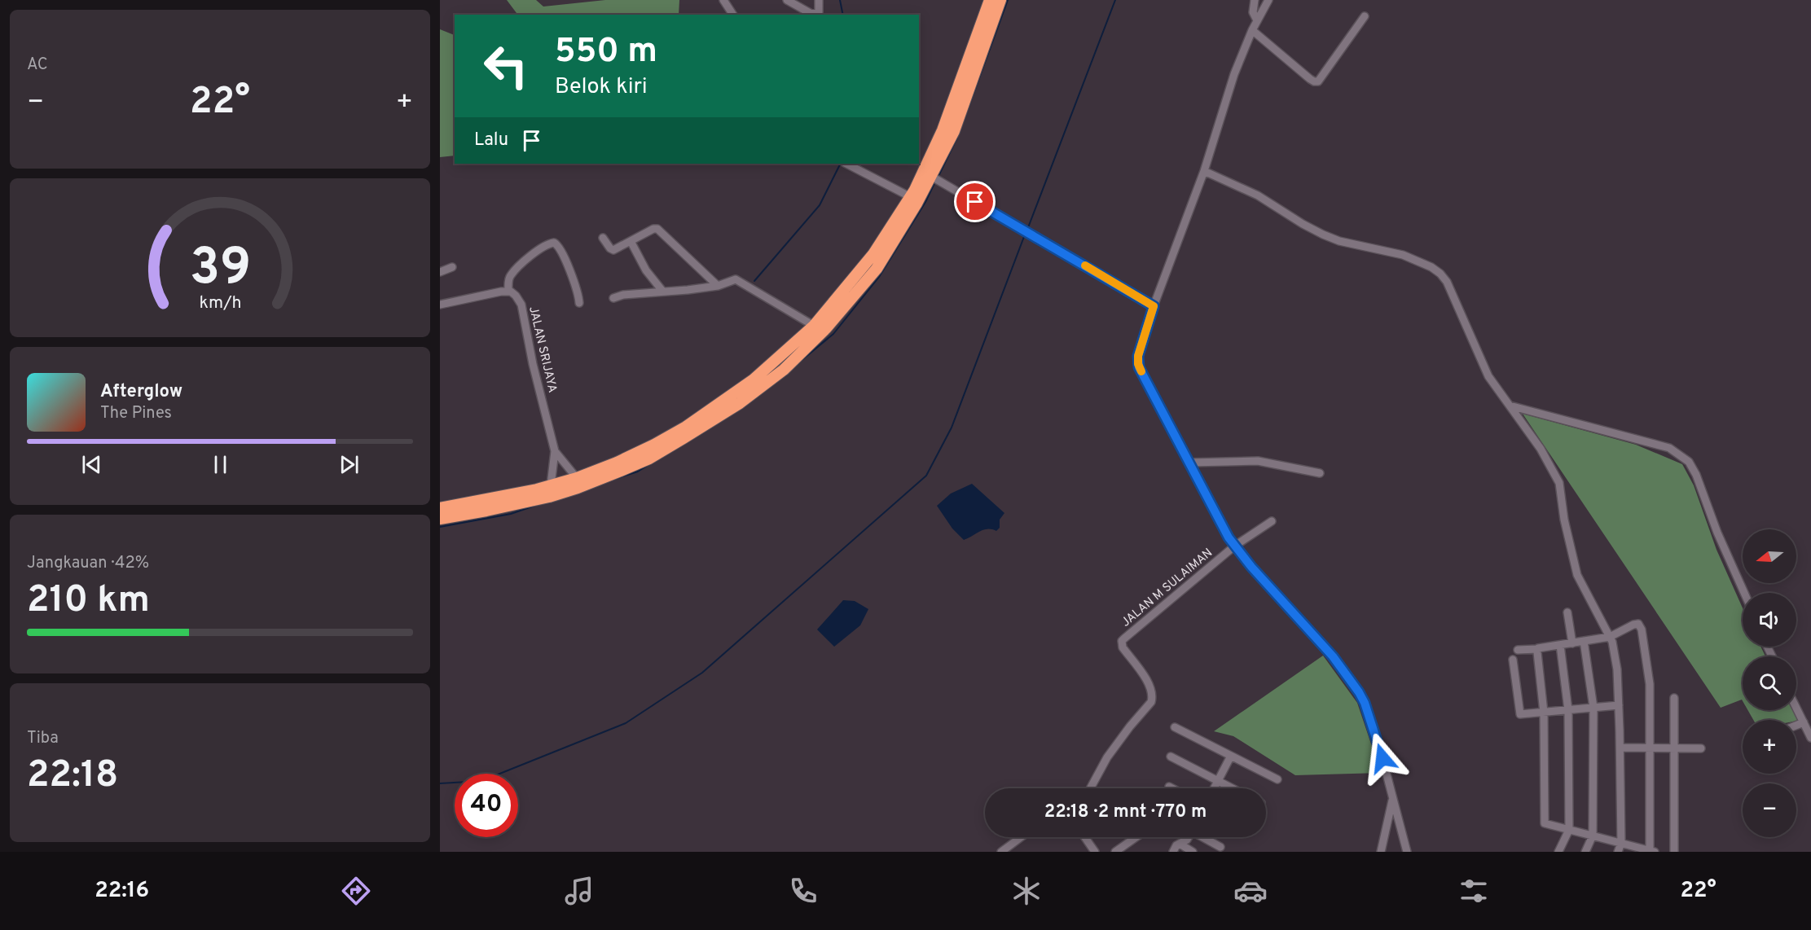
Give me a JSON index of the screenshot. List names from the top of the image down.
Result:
{
  "streets": {
    "street": ["JALAN SRIJAYA", "JALAN M SULAIMAN"]
  },
  "north": "left",
  "page": {
    "tile": [
      "AC",
      ["Jangkauan · 42%", "210 km"],
      ["Tiba", "22:18"]
    ],
    "turn": ["550 m", "Belok kiri"],
    "heat": ["−", "22°", "+"],
    "then": "Lalu",
    "song": ["Afterglow", "The Pines"],
    "map_buttons": ["+", "−"],
    "limit": "40",
    "trip": "22:18 · 2 mnt · 770 m",
    "tabs": ["22:16", "22°"],
    "gauge": ["39", "km/h"]
  }
}
